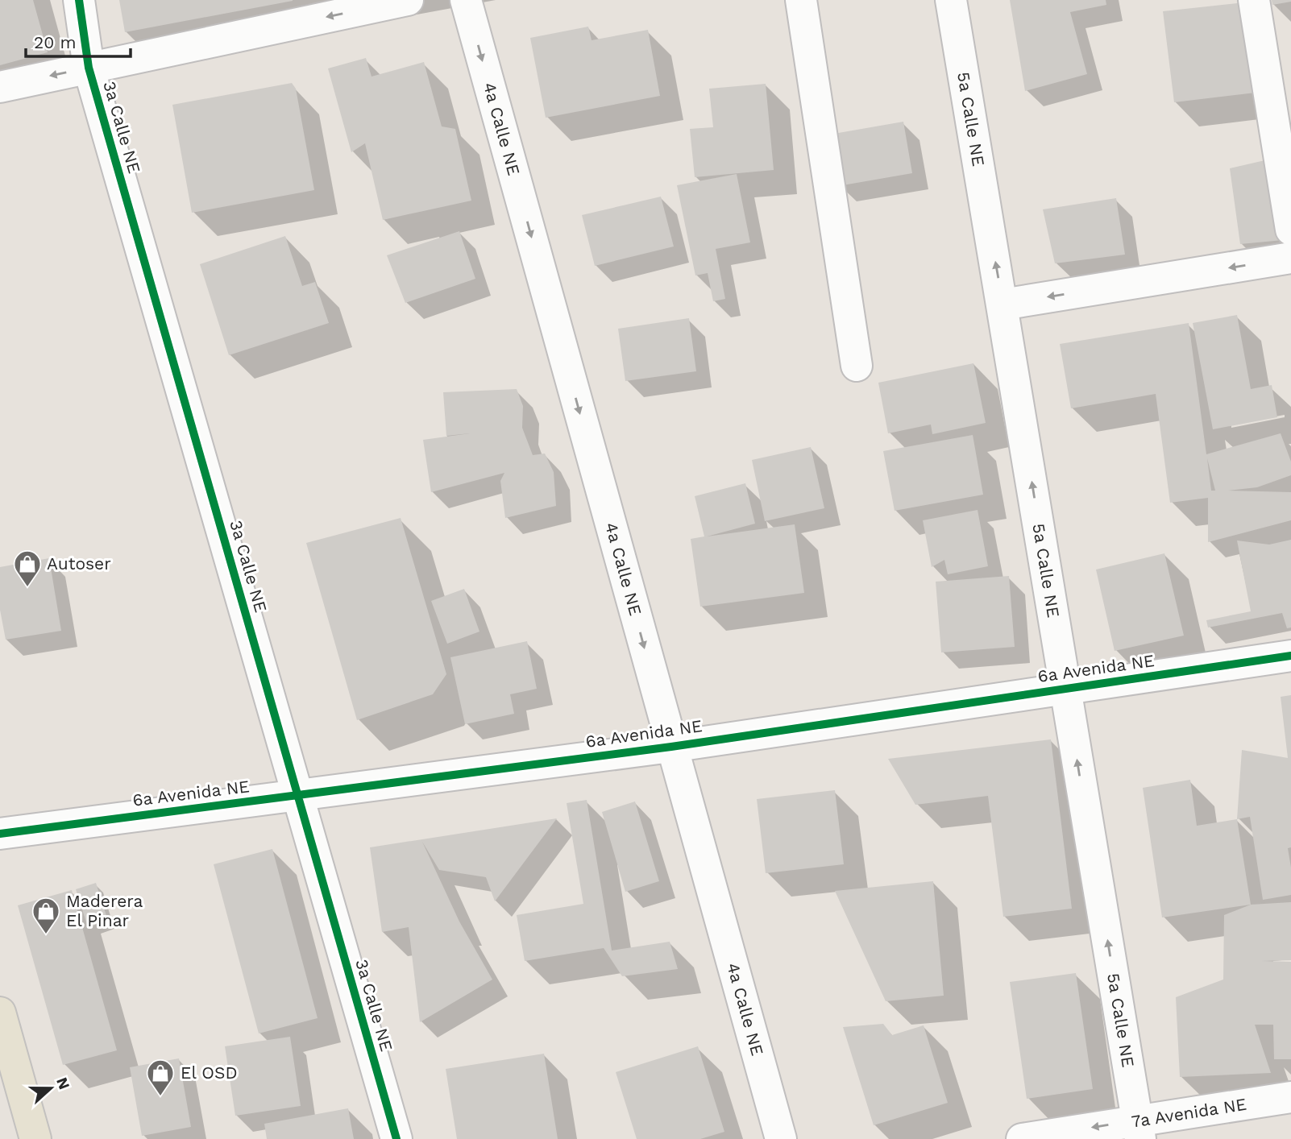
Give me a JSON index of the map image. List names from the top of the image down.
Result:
{
  "streets": {
    "street": [
      "5a Calle NE",
      "3a Calle NE",
      "4a Calle NE",
      "6a Avenida NE",
      "7a Avenida NE"
    ]
  },
  "crossings": [
    ["5a Calle NE", "6a Avenida NE"],
    ["5a Calle NE", "7a Avenida NE"],
    ["3a Calle NE", "6a Avenida NE"],
    ["4a Calle NE", "6a Avenida NE"]
  ],
  "one_way": ["4a Calle NE", "7a Avenida NE"],
  "places": {
    "shop": ["Autoser", "Maderera El Pinar", "El OSD"]
  },
  "scale_bar": "20 m",
  "north": "right"
}
